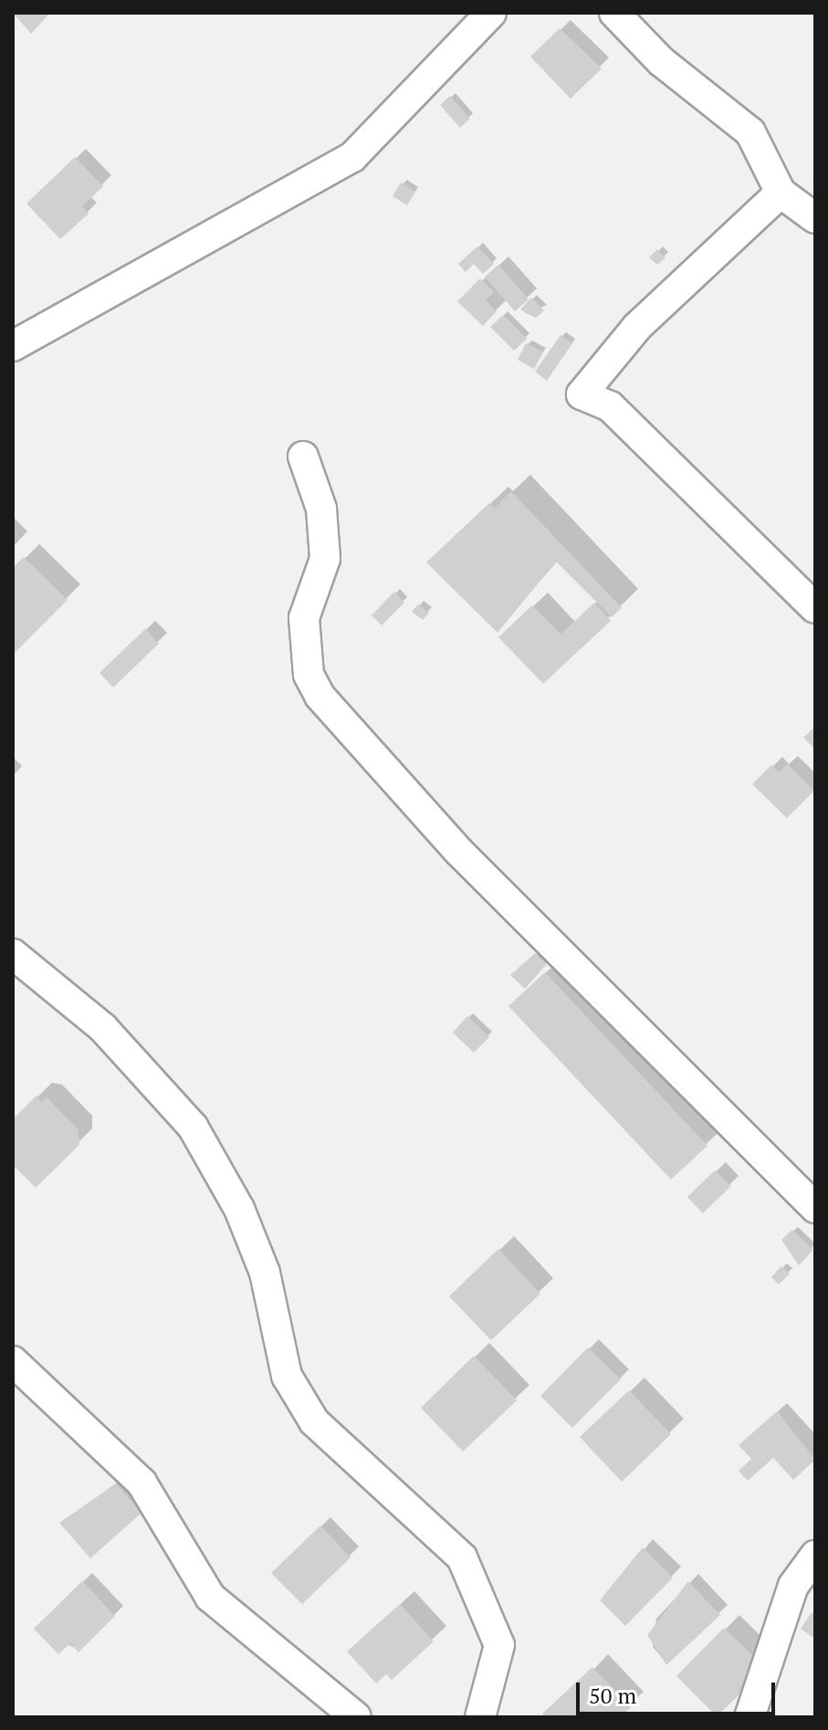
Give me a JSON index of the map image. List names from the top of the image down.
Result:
{
  "scale_bar": "50 m"
}
